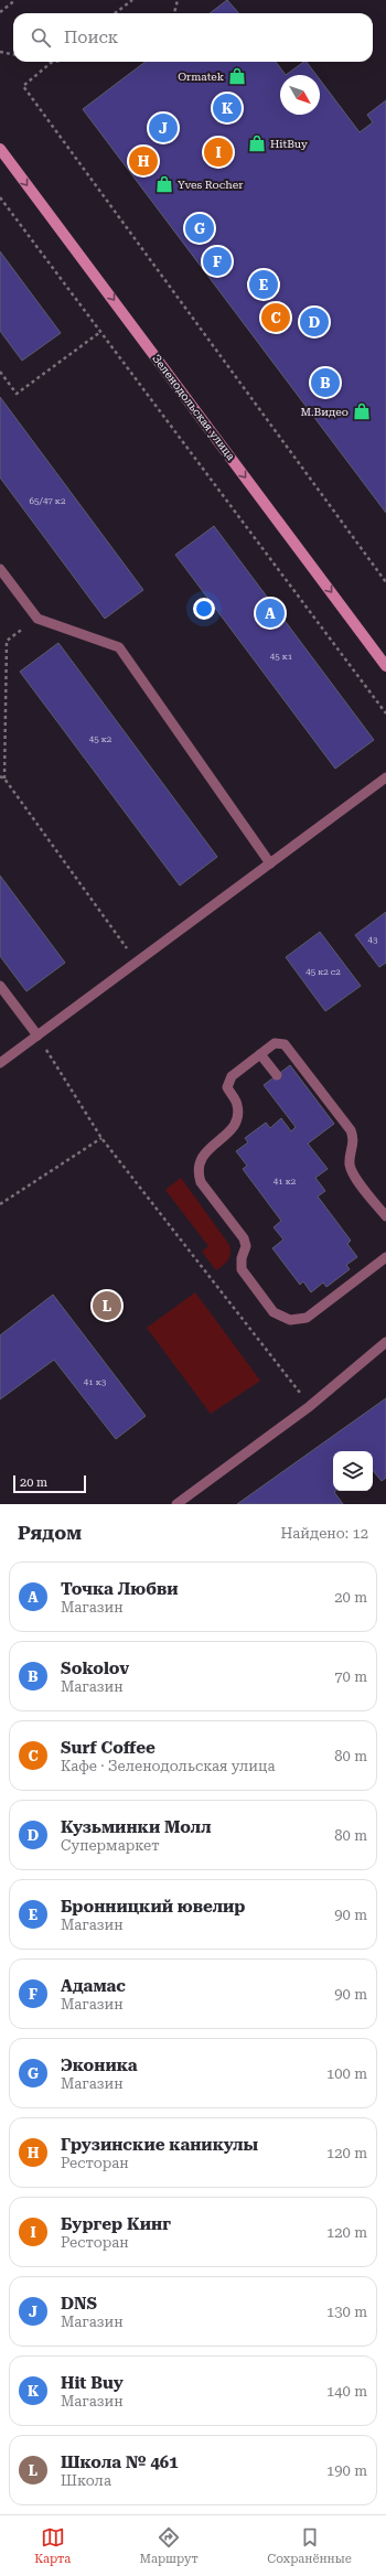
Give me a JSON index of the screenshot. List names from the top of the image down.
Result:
{
  "streets": {
    "street": ["Зеленодольская улица"]
  },
  "one_way": ["Зеленодольская улица"],
  "places": {
    "shop": [
      "Ormatek",
      "HitBuy",
      "Yves Rocher",
      "М.Видео"
    ]
  },
  "house_numbers": [
    "65/47 к2",
    "45 к1",
    "45 к2",
    "43",
    "45 к2 с2",
    "41 к2",
    "41 к3"
  ],
  "scale_bar": "20 m",
  "north": "bottom right",
  "page": {
    "search": "Поиск",
    "pins": [
      "K",
      "J",
      "I",
      "H",
      "G",
      "F",
      "E",
      "C",
      "D",
      "B",
      "A",
      "L"
    ],
    "scale": "20 m",
    "heading": ["Рядом", "Найдено: 12"],
    "list": [
      {
        "mark": "A",
        "name": "Точка Любви",
        "note": "Магазин",
        "value": "20 m"
      },
      {
        "mark": "B",
        "name": "Sokolov",
        "note": "Магазин",
        "value": "70 m"
      },
      {
        "mark": "C",
        "name": "Surf Coffee",
        "note": "Кафе · Зеленодольская улица",
        "value": "80 m"
      },
      {
        "mark": "D",
        "name": "Кузьминки Молл",
        "note": "Супермаркет",
        "value": "80 m"
      },
      {
        "mark": "E",
        "name": "Бронницкий ювелир",
        "note": "Магазин",
        "value": "90 m"
      },
      {
        "mark": "F",
        "name": "Адамас",
        "note": "Магазин",
        "value": "90 m"
      },
      {
        "mark": "G",
        "name": "Эконика",
        "note": "Магазин",
        "value": "100 m"
      },
      {
        "mark": "H",
        "name": "Грузинские каникулы",
        "note": "Ресторан",
        "value": "120 m"
      },
      {
        "mark": "I",
        "name": "Бургер Кинг",
        "note": "Ресторан",
        "value": "120 m"
      },
      {
        "mark": "J",
        "name": "DNS",
        "note": "Магазин",
        "value": "130 m"
      },
      {
        "mark": "K",
        "name": "Hit Buy",
        "note": "Магазин",
        "value": "140 m"
      },
      {
        "mark": "L",
        "name": "Школа № 461",
        "note": "Школа",
        "value": "190 m"
      }
    ],
    "nav": ["Карта", "Маршрут", "Сохранённые"]
  }
}
